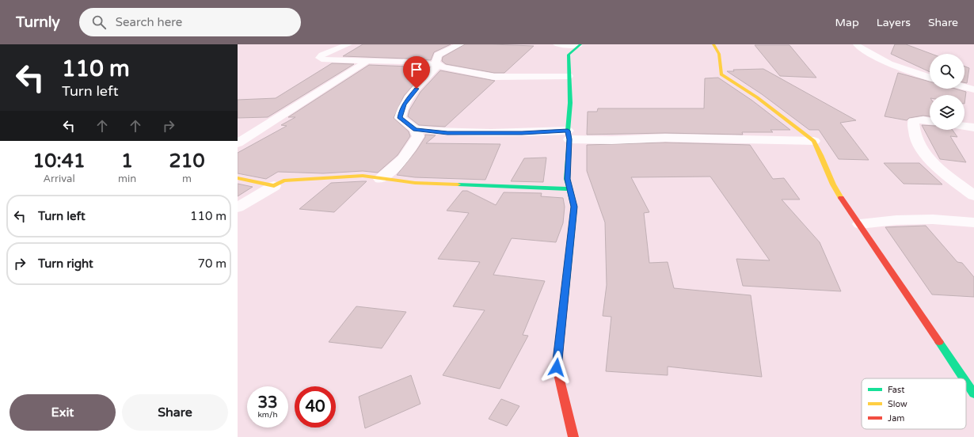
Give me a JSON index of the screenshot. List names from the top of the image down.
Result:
{
  "legend": ["Fast", "Slow", "Jam"],
  "page": {
    "header": "Turnly",
    "search": "Search here",
    "nav": ["Map", "Layers", "Share"],
    "turn": ["110 m", "Turn left"],
    "eta": [
      "10:41",
      "Arrival",
      "1",
      "min",
      "210",
      "m"
    ],
    "list": [
      {
        "name": "Turn left",
        "value": "110 m"
      },
      {
        "name": "Turn right",
        "value": "70 m"
      }
    ],
    "speed": "33 km/h",
    "limit": "40",
    "buttons": ["Exit", "Share"]
  }
}
